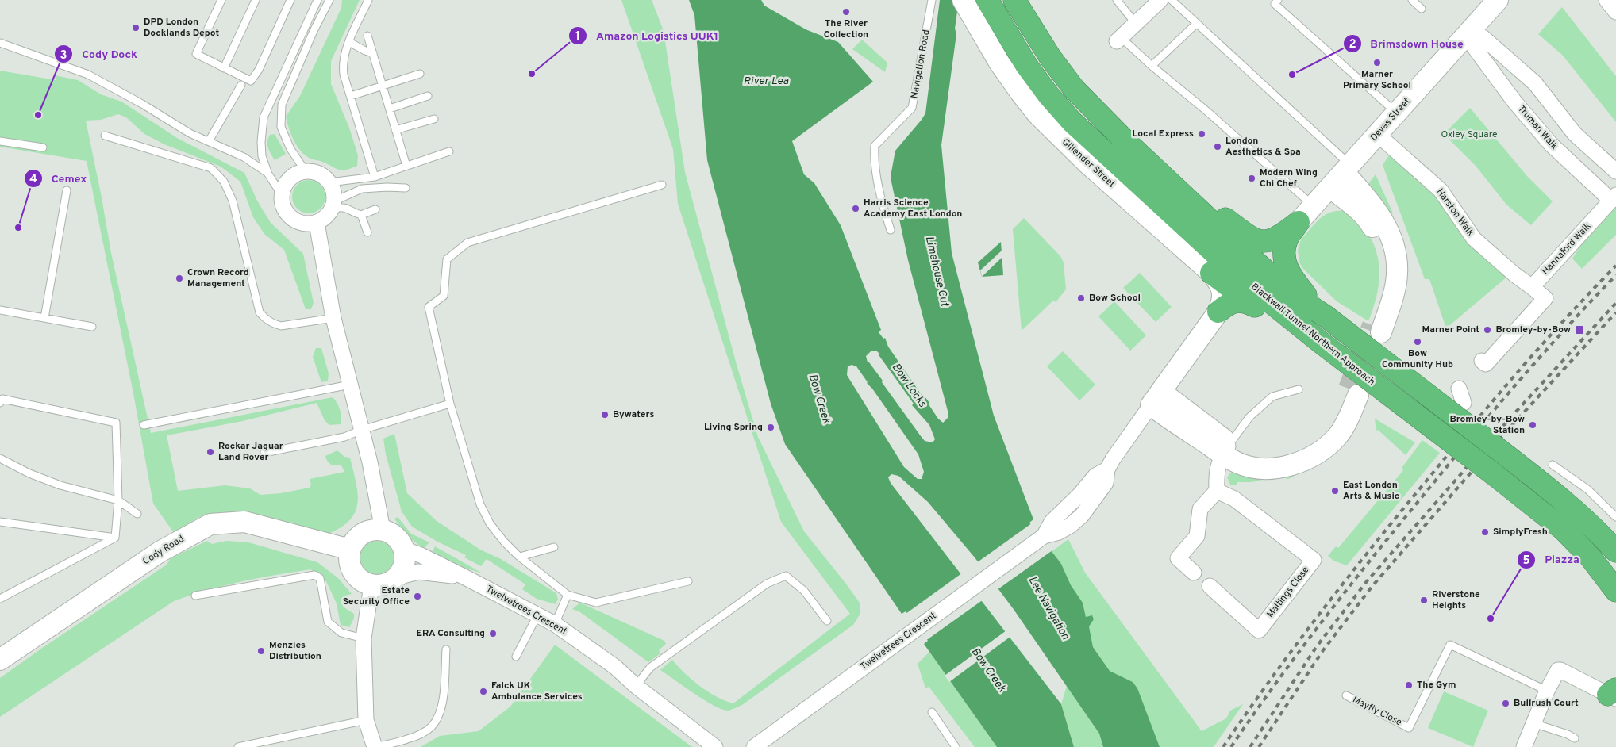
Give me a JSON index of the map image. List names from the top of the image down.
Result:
{
  "streets": {
    "highway": ["Blackwall Tunnel Northern Approach"],
    "street": [
      "Devas Street",
      "Truman Walk",
      "Gillender Street",
      "Harston Walk",
      "Hannaford Walk",
      "Cody Road",
      "Maltings Close",
      "Twelvetrees Crescent"
    ],
    "lane": ["Navigation Road", "Mayfly Close"]
  },
  "crossings": [
    ["Devas Street", "Harston Walk"],
    ["Truman Walk", "Hannaford Walk"],
    ["Gillender Street", "Blackwall Tunnel Northern Approach"],
    ["Gillender Street", "Twelvetrees Crescent"],
    ["Harston Walk", "Hannaford Walk"],
    ["Cody Road", "Twelvetrees Crescent"]
  ],
  "water": [
    "River Lea",
    "Limehouse Cut",
    "Bow Locks",
    "Bow Creek",
    "Lee Navigation"
  ],
  "parks": ["Oxley Square"],
  "places": {
    "other": [
      "The River Collection",
      "DPD London Docklands Depot",
      "Marner Primary School",
      "Amazon Logistics UUK1",
      "Brimsdown House",
      "Cody Dock",
      "Local Express",
      "London Aesthetics & Spa",
      "Modern Wing Chi Chef",
      "Harris Science Academy East London",
      "Cemex",
      "Crown Record Management",
      "Bow School",
      "Marner Point",
      "Bow Community Hub",
      "Bywaters",
      "Bromley-by-Bow Station",
      "Living Spring",
      "Rockar Jaguar Land Rover",
      "East London Arts & Music",
      "SimplyFresh",
      "Estate Security Office",
      "Riverstone Heights",
      "Piazza",
      "ERA Consulting",
      "Menzies Distribution",
      "The Gym",
      "Falck UK Ambulance Services",
      "Bullrush Court"
    ],
    "transit": ["Bromley-by-Bow"]
  }
}
